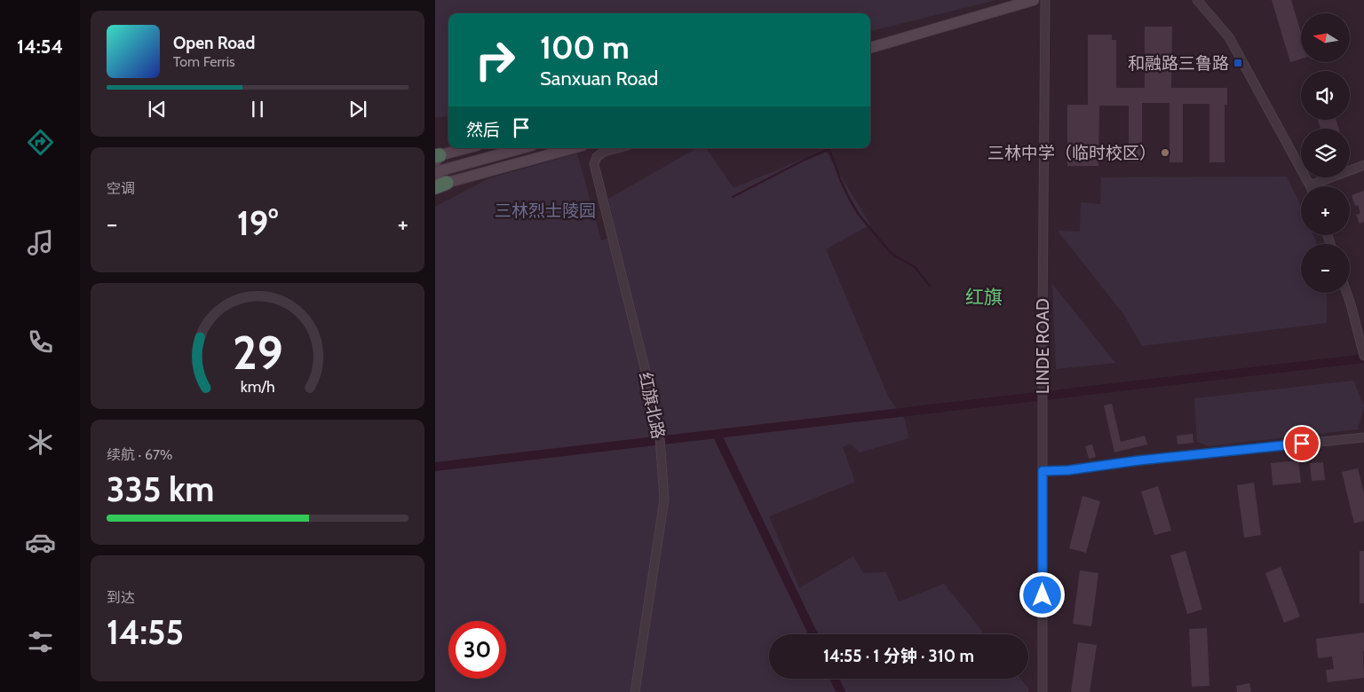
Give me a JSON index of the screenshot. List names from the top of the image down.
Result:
{
  "streets": {
    "street": ["LINDE ROAD", "红旗北路"]
  },
  "districts": ["红旗"],
  "parks": ["三林烈士陵园"],
  "places": {
    "transit": ["和融路三鲁路"],
    "other": ["三林中学（临时校区）"]
  },
  "north": "left",
  "page": {
    "tabs": "14:54",
    "map_buttons": ["+", "−"],
    "turn": ["100 m", "Sanxuan Road"],
    "song": ["Open Road", "Tom Ferris"],
    "then": "然后",
    "tile": [
      "空调",
      ["续航 · 67%", "335 km"],
      ["到达", "14:55"]
    ],
    "heat": ["−", "19°", "+"],
    "limit": "30",
    "trip": "14:55 · 1 分钟 · 310 m",
    "gauge": ["29", "km/h"]
  }
}
